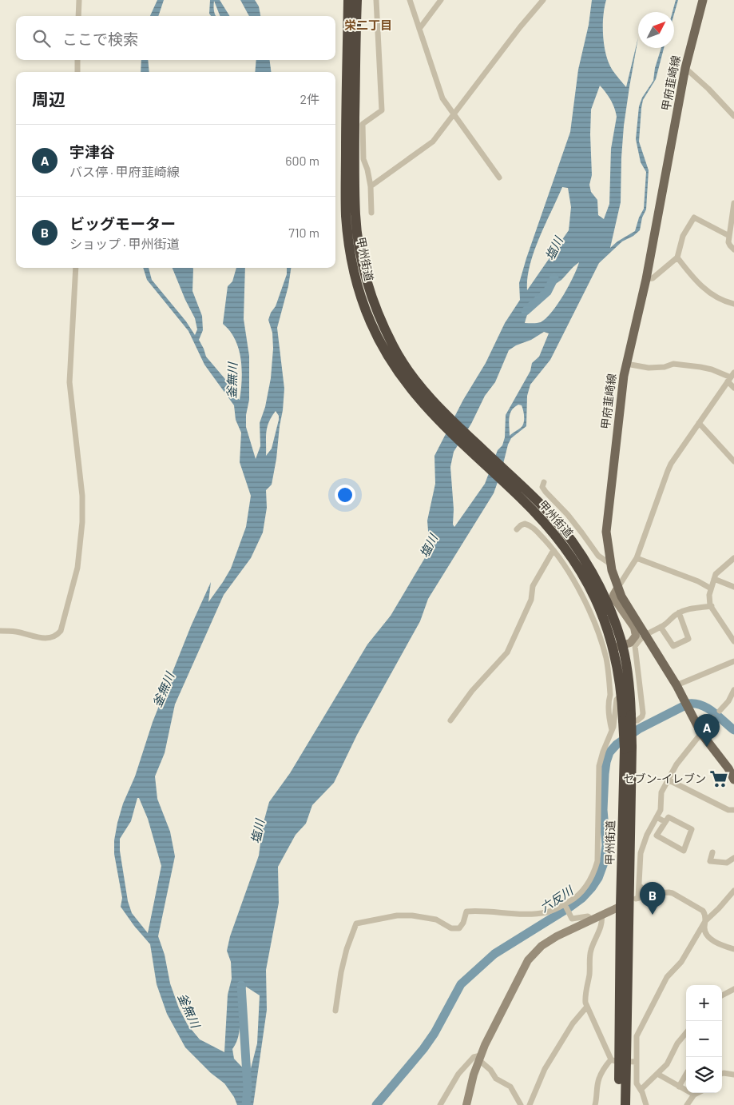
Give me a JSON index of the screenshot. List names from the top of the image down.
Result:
{
  "streets": {
    "highway": ["甲州街道"],
    "main road": ["甲府韮崎線"]
  },
  "districts": ["栄二丁目"],
  "water": ["塩川", "釜無川", "六反川"],
  "places": {
    "supermarket": ["セブン-イレブン"]
  },
  "north": "top right",
  "page": {
    "search": "ここで検索",
    "heading": ["周辺", "2件"],
    "list": [
      {
        "mark": "A",
        "name": "宇津谷",
        "note": "バス停 · 甲府韮崎線",
        "value": "600 m"
      },
      {
        "mark": "B",
        "name": "ビッグモーター",
        "note": "ショップ · 甲州街道",
        "value": "710 m"
      }
    ],
    "pins": ["A", "B"],
    "map_buttons": ["+", "−"]
  }
}
